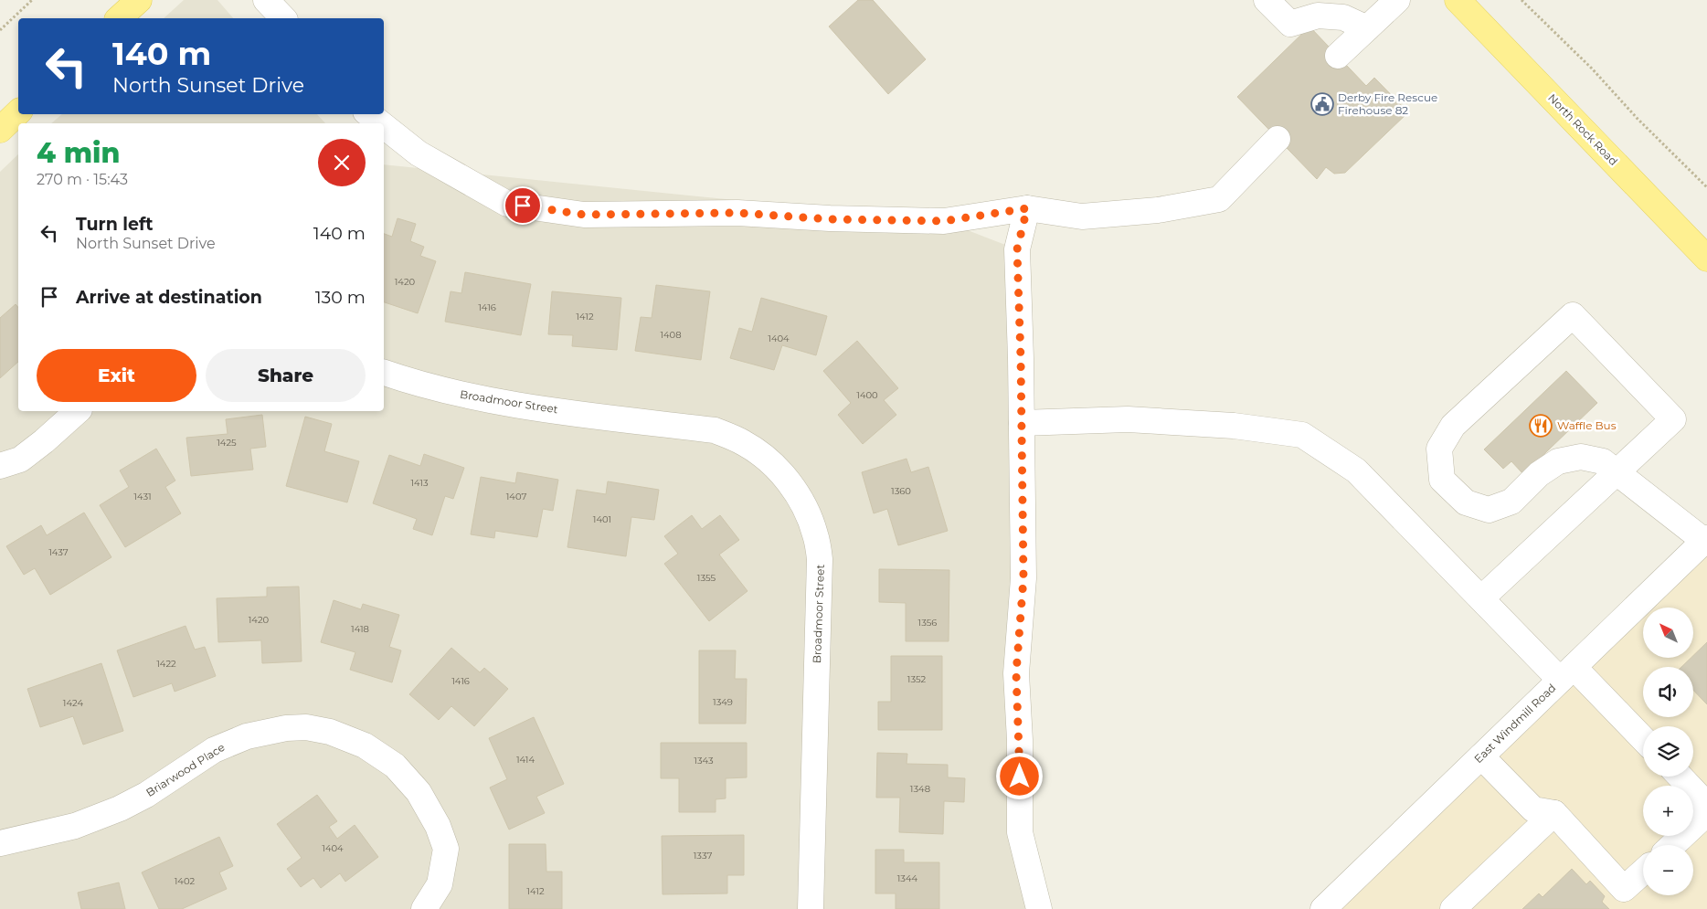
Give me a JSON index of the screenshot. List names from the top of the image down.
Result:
{
  "streets": {
    "main road": ["North Rock Road"],
    "street": ["Broadmoor Street", "East Windmill Road", "Briarwood Place"]
  },
  "places": {
    "public building": ["Derby Fire Rescue Firehouse 82"],
    "restaurant": ["Waffle Bus"]
  },
  "house_numbers": [
    "1420",
    "1416",
    "1412",
    "1408",
    "1404",
    "1400",
    "1425",
    "1413",
    "1360",
    "1431",
    "1407",
    "1401",
    "1437",
    "1355",
    "1420",
    "1356",
    "1418",
    "1422",
    "1352",
    "1416",
    "1349",
    "1424",
    "1414",
    "1343",
    "1348",
    "1404",
    "1337",
    "1344",
    "1402",
    "1412"
  ],
  "north": "top left",
  "page": {
    "turn": ["140 m", "North Sunset Drive"],
    "heading": ["4 min", "270 m · 15:43"],
    "list": [
      {
        "name": "Turn left",
        "note": "North Sunset Drive",
        "value": "140 m"
      },
      {
        "name": "Arrive at destination",
        "value": "130 m"
      }
    ],
    "buttons": ["Exit", "Share"],
    "map_buttons": ["+", "−"]
  }
}
